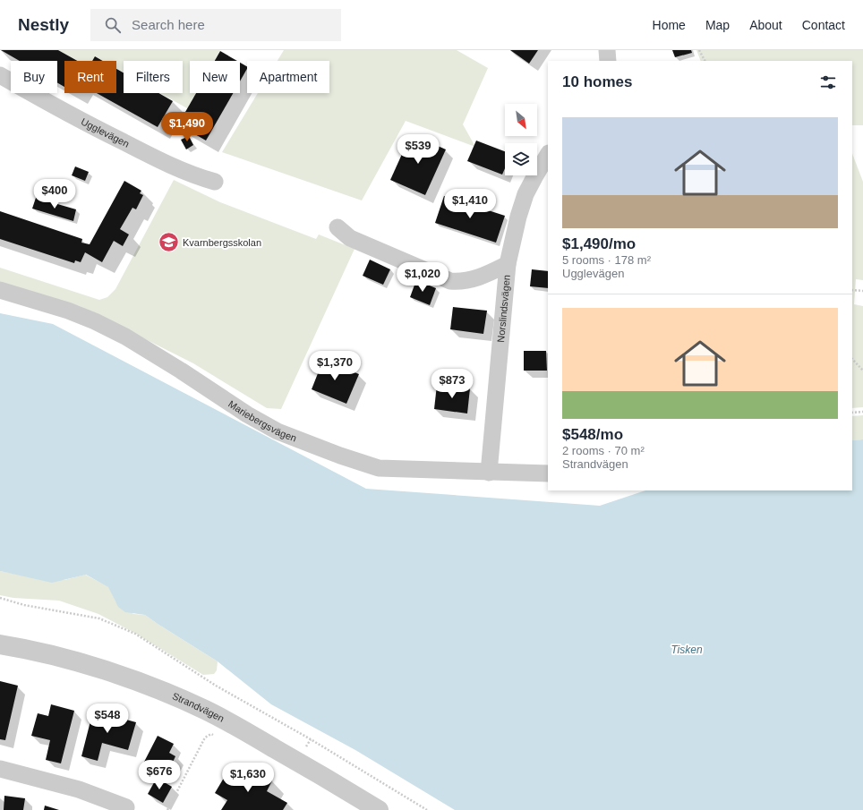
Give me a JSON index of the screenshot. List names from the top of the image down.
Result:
{
  "streets": {
    "street": [
      "Ugglevägen",
      "Norslindsvägen",
      "Mariebergsvägen",
      "Strandvägen"
    ]
  },
  "crossings": [
    ["Norslindsvägen", "Mariebergsvägen"]
  ],
  "water": ["Tisken"],
  "places": {
    "school or university": ["Kvarnbergsskolan"]
  },
  "north": "bottom right",
  "page": {
    "header": "Nestly",
    "search": "Search here",
    "nav": [
      "Home",
      "Map",
      "About",
      "Contact"
    ],
    "chip": [
      "Buy",
      "Rent",
      "Filters",
      "New",
      "Apartment"
    ],
    "heading": "10 homes",
    "list": [
      {
        "name": "$1,490/mo",
        "note": "5 rooms · 178 m² · Ugglevägen"
      },
      {
        "name": "$548/mo",
        "note": "2 rooms · 70 m² · Strandvägen"
      }
    ],
    "price": [
      "$1,490",
      "$539",
      "$400",
      "$1,410",
      "$1,020",
      "$1,370",
      "$873",
      "$548",
      "$676",
      "$1,630"
    ]
  }
}
